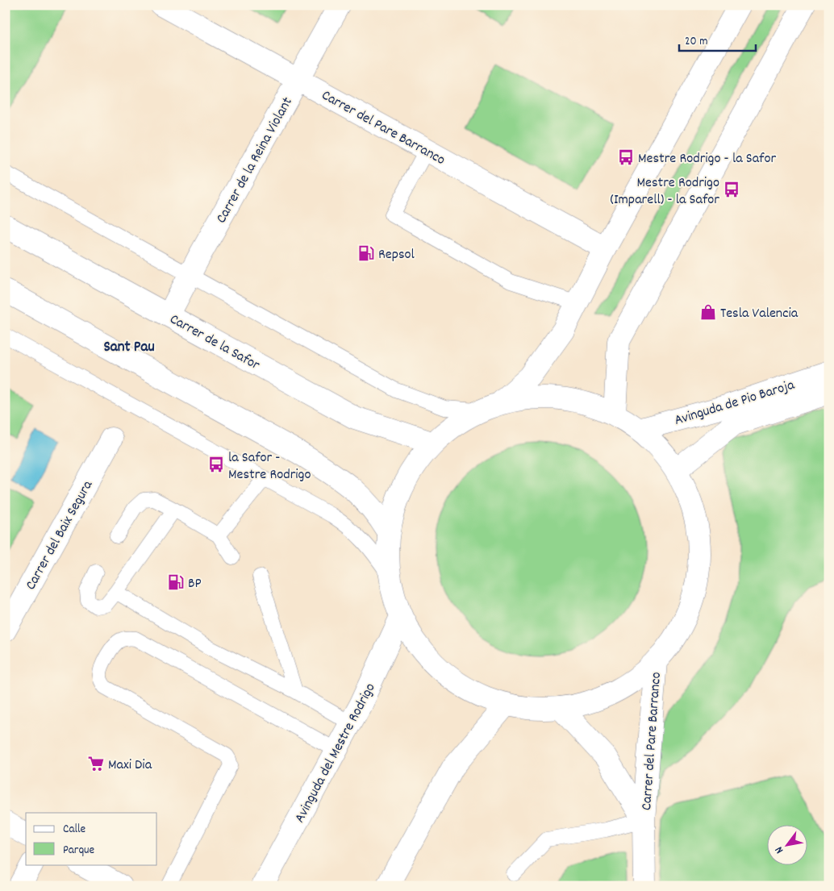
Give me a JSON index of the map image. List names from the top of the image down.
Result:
{
  "streets": {
    "main road": [
      "Carrer del Pare Barranco",
      "Carrer de la Reina Violant",
      "Carrer de la Safor",
      "Avinguda de Pio Baroja",
      "Carrer del Baix Segura",
      "Avinguda del Mestre Rodrigo"
    ]
  },
  "crossings": [
    ["Carrer del Pare Barranco", "Carrer de la Reina Violant"],
    ["Carrer de la Reina Violant", "Carrer de la Safor"]
  ],
  "districts": ["Sant Pau"],
  "places": {
    "bus stop": ["Mestre Rodrigo - la Safor", "Mestre Rodrigo (Imparell) - la Safor", "la Safor - Mestre Rodrigo"],
    "fuel station": ["Repsol", "BP"],
    "shop": ["Tesla Valencia"],
    "supermarket": ["Maxi Dia"]
  },
  "legend": ["Calle", "Parque"],
  "scale_bar": "20 m",
  "north": "bottom left"
}
